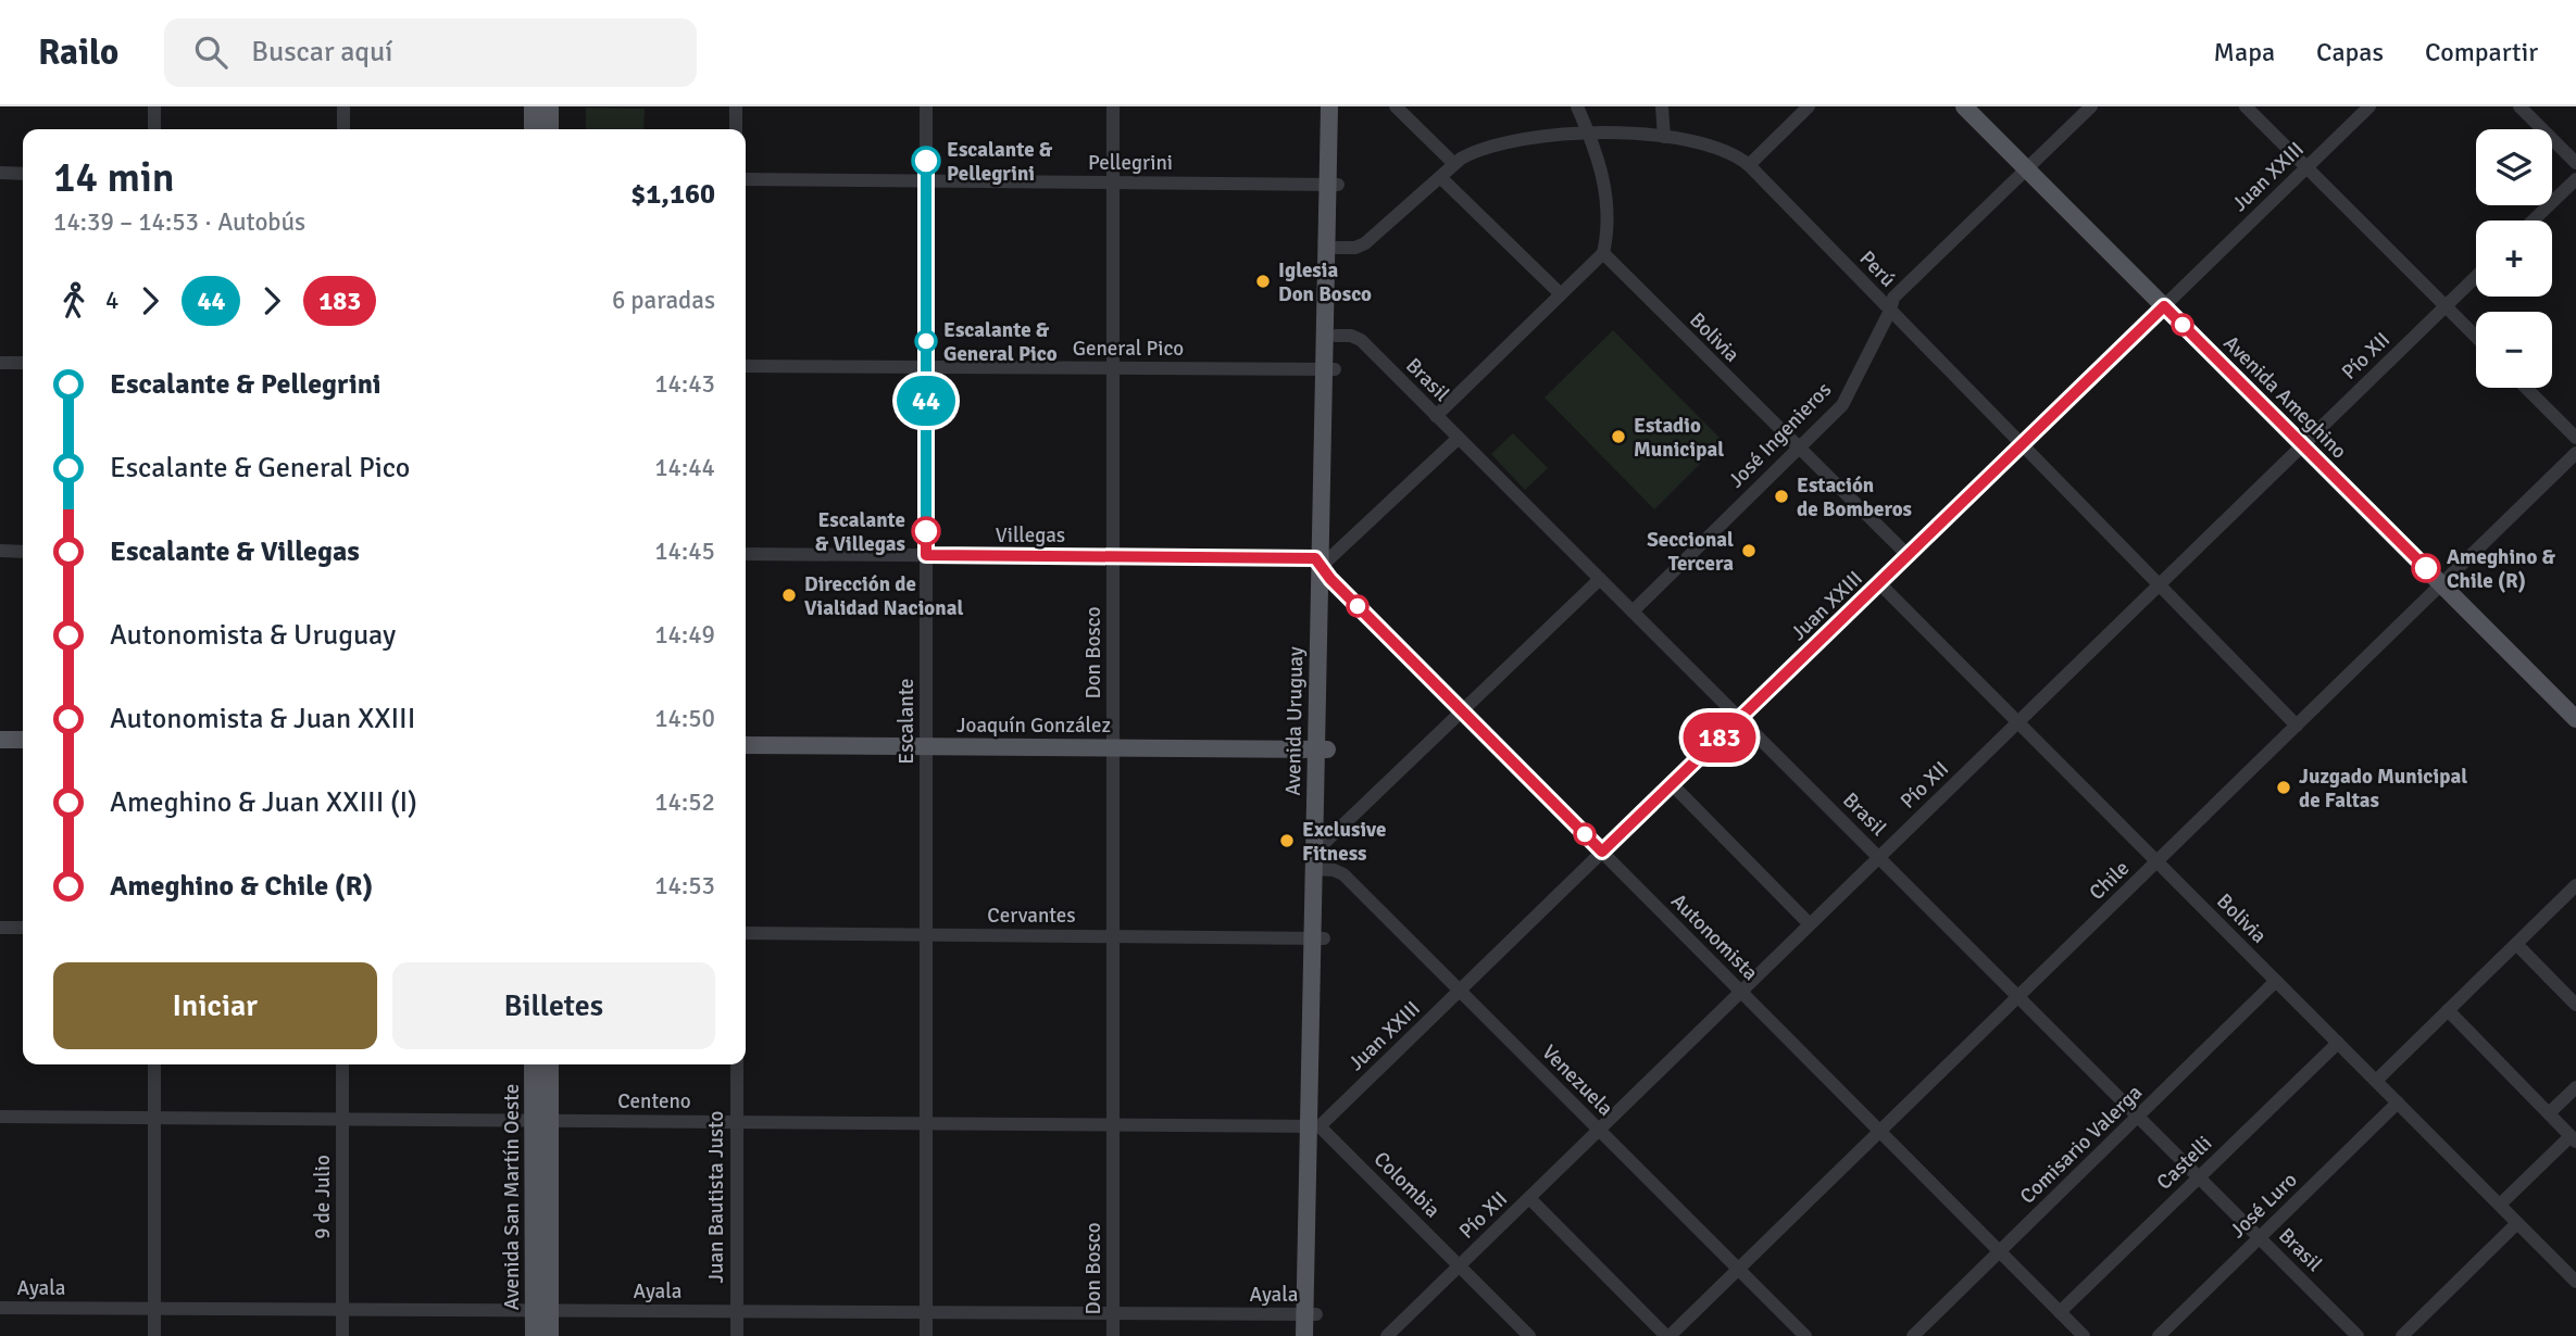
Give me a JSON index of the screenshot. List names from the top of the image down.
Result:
{
  "streets": {
    "main road": [
      "Avenida Ameghino",
      "Avenida Uruguay",
      "Joaquín González",
      "Avenida San Martín Oeste"
    ],
    "street": [
      "Pellegrini",
      "Juan XXIII",
      "Perú",
      "Bolivia",
      "General Pico",
      "Pío XII",
      "Brasil",
      "José Ingenieros",
      "Villegas",
      "Don Bosco",
      "Escalante",
      "Chile",
      "Cervantes",
      "Autonomista",
      "Venezuela",
      "Centeno",
      "Comisario Valerga",
      "Castelli",
      "Colombia",
      "9 de Julio",
      "Juan Bautista Justo",
      "José Luro",
      "Ayala"
    ]
  },
  "crossings": [
    ["Pellegrini", "Don Bosco"],
    ["Pellegrini", "Escalante"],
    ["Pellegrini", "Avenida Uruguay"],
    ["Juan XXIII", "Perú"],
    ["Juan XXIII", "Bolivia"],
    ["Juan XXIII", "Brasil"],
    ["Juan XXIII", "Avenida Ameghino"],
    ["Juan XXIII", "Avenida Uruguay"],
    ["Juan XXIII", "Autonomista"],
    ["Juan XXIII", "Venezuela"],
    ["Juan XXIII", "Centeno"],
    ["Juan XXIII", "Colombia"],
    ["Perú", "Pío XII"],
    ["Perú", "José Ingenieros"],
    ["Perú", "Avenida Uruguay"],
    ["Perú", "Chile"],
    ["Bolivia", "Pío XII"],
    ["Bolivia", "José Ingenieros"],
    ["Bolivia", "Chile"],
    ["Bolivia", "Comisario Valerga"],
    ["Bolivia", "Castelli"],
    ["Bolivia", "José Luro"],
    ["General Pico", "Don Bosco"],
    ["General Pico", "Escalante"],
    ["General Pico", "Avenida Uruguay"],
    ["Pío XII", "Brasil"],
    ["Pío XII", "Avenida Ameghino"],
    ["Pío XII", "Autonomista"],
    ["Pío XII", "Venezuela"],
    ["Pío XII", "Colombia"],
    ["Brasil", "José Ingenieros"],
    ["Brasil", "Avenida Uruguay"],
    ["Brasil", "Chile"],
    ["Brasil", "Comisario Valerga"],
    ["Brasil", "Castelli"],
    ["Brasil", "José Luro"],
    ["Avenida Ameghino", "José Ingenieros"],
    ["Avenida Ameghino", "Chile"],
    ["Villegas", "Don Bosco"],
    ["Villegas", "Escalante"],
    ["Villegas", "Avenida Uruguay"],
    ["Don Bosco", "Joaquín González"],
    ["Don Bosco", "Cervantes"],
    ["Don Bosco", "Centeno"],
    ["Don Bosco", "Ayala"],
    ["Escalante", "Joaquín González"],
    ["Escalante", "Cervantes"],
    ["Escalante", "Centeno"],
    ["Escalante", "Ayala"],
    ["Avenida Uruguay", "Joaquín González"],
    ["Avenida Uruguay", "Cervantes"],
    ["Avenida Uruguay", "Autonomista"],
    ["Avenida Uruguay", "Venezuela"],
    ["Avenida Uruguay", "Centeno"],
    ["Avenida Uruguay", "Colombia"],
    ["Avenida Uruguay", "Ayala"],
    ["Chile", "Autonomista"],
    ["Chile", "Venezuela"],
    ["Autonomista", "Comisario Valerga"],
    ["Autonomista", "Castelli"],
    ["Centeno", "Colombia"],
    ["Centeno", "9 de Julio"],
    ["Centeno", "Avenida San Martín Oeste"],
    ["Centeno", "Juan Bautista Justo"],
    ["9 de Julio", "Ayala"],
    ["Avenida San Martín Oeste", "Ayala"],
    ["Juan Bautista Justo", "Ayala"]
  ],
  "places": [
    "Escalante & Pellegrini",
    "Iglesia Don Bosco",
    "Escalante & General Pico",
    "Estadio Municipal",
    "Estación de Bomberos",
    "Escalante & Villegas",
    "Seccional Tercera",
    "Ameghino & Chile (R)",
    "Dirección de Vialidad Nacional",
    "Juzgado Municipal de Faltas",
    "Exclusive Fitness"
  ],
  "lines": ["bus line 44", "bus line 183"],
  "page": {
    "header": "Railo",
    "search": "Buscar aquí",
    "nav": ["Mapa", "Capas", "Compartir"],
    "on_map": ["44", "183"],
    "map_buttons": ["+", "−"],
    "heading": ["14 min", "14:39 – 14:53 · Autobús", "$1,160"],
    "legs": [
      "4",
      "44",
      "183",
      "6 paradas"
    ],
    "list": [
      {
        "name": "Escalante & Pellegrini",
        "value": "14:43"
      },
      {
        "name": "Escalante & General Pico",
        "value": "14:44"
      },
      {
        "name": "Escalante & Villegas",
        "value": "14:45"
      },
      {
        "name": "Autonomista & Uruguay",
        "value": "14:49"
      },
      {
        "name": "Autonomista & Juan XXIII",
        "value": "14:50"
      },
      {
        "name": "Ameghino & Juan XXIII (I)",
        "value": "14:52"
      },
      {
        "name": "Ameghino & Chile (R)",
        "value": "14:53"
      }
    ],
    "buttons": ["Iniciar", "Billetes"]
  }
}
